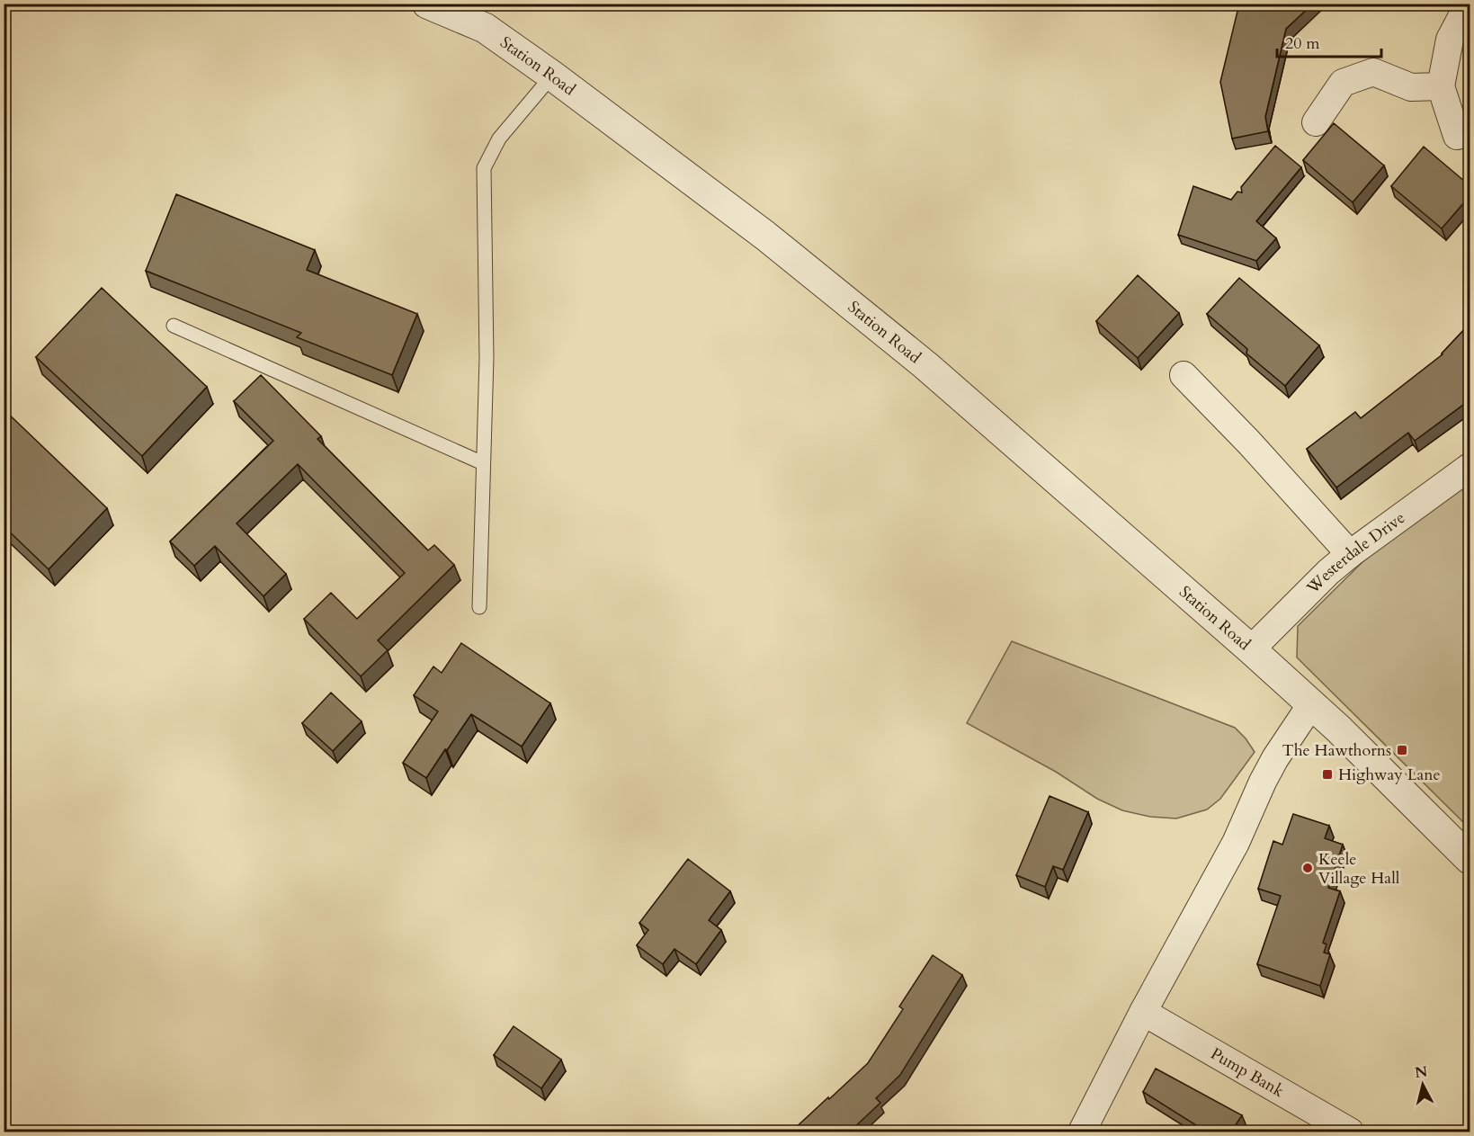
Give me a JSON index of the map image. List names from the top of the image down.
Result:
{
  "streets": {
    "street": ["Station Road", "Westerdale Drive", "Pump Bank"]
  },
  "crossings": [
    ["Station Road", "Westerdale Drive"]
  ],
  "places": {
    "transit": ["The Hawthorns", "Highway Lane"],
    "other": ["Keele Village Hall"]
  },
  "scale_bar": "20 m",
  "north": "top"
}
